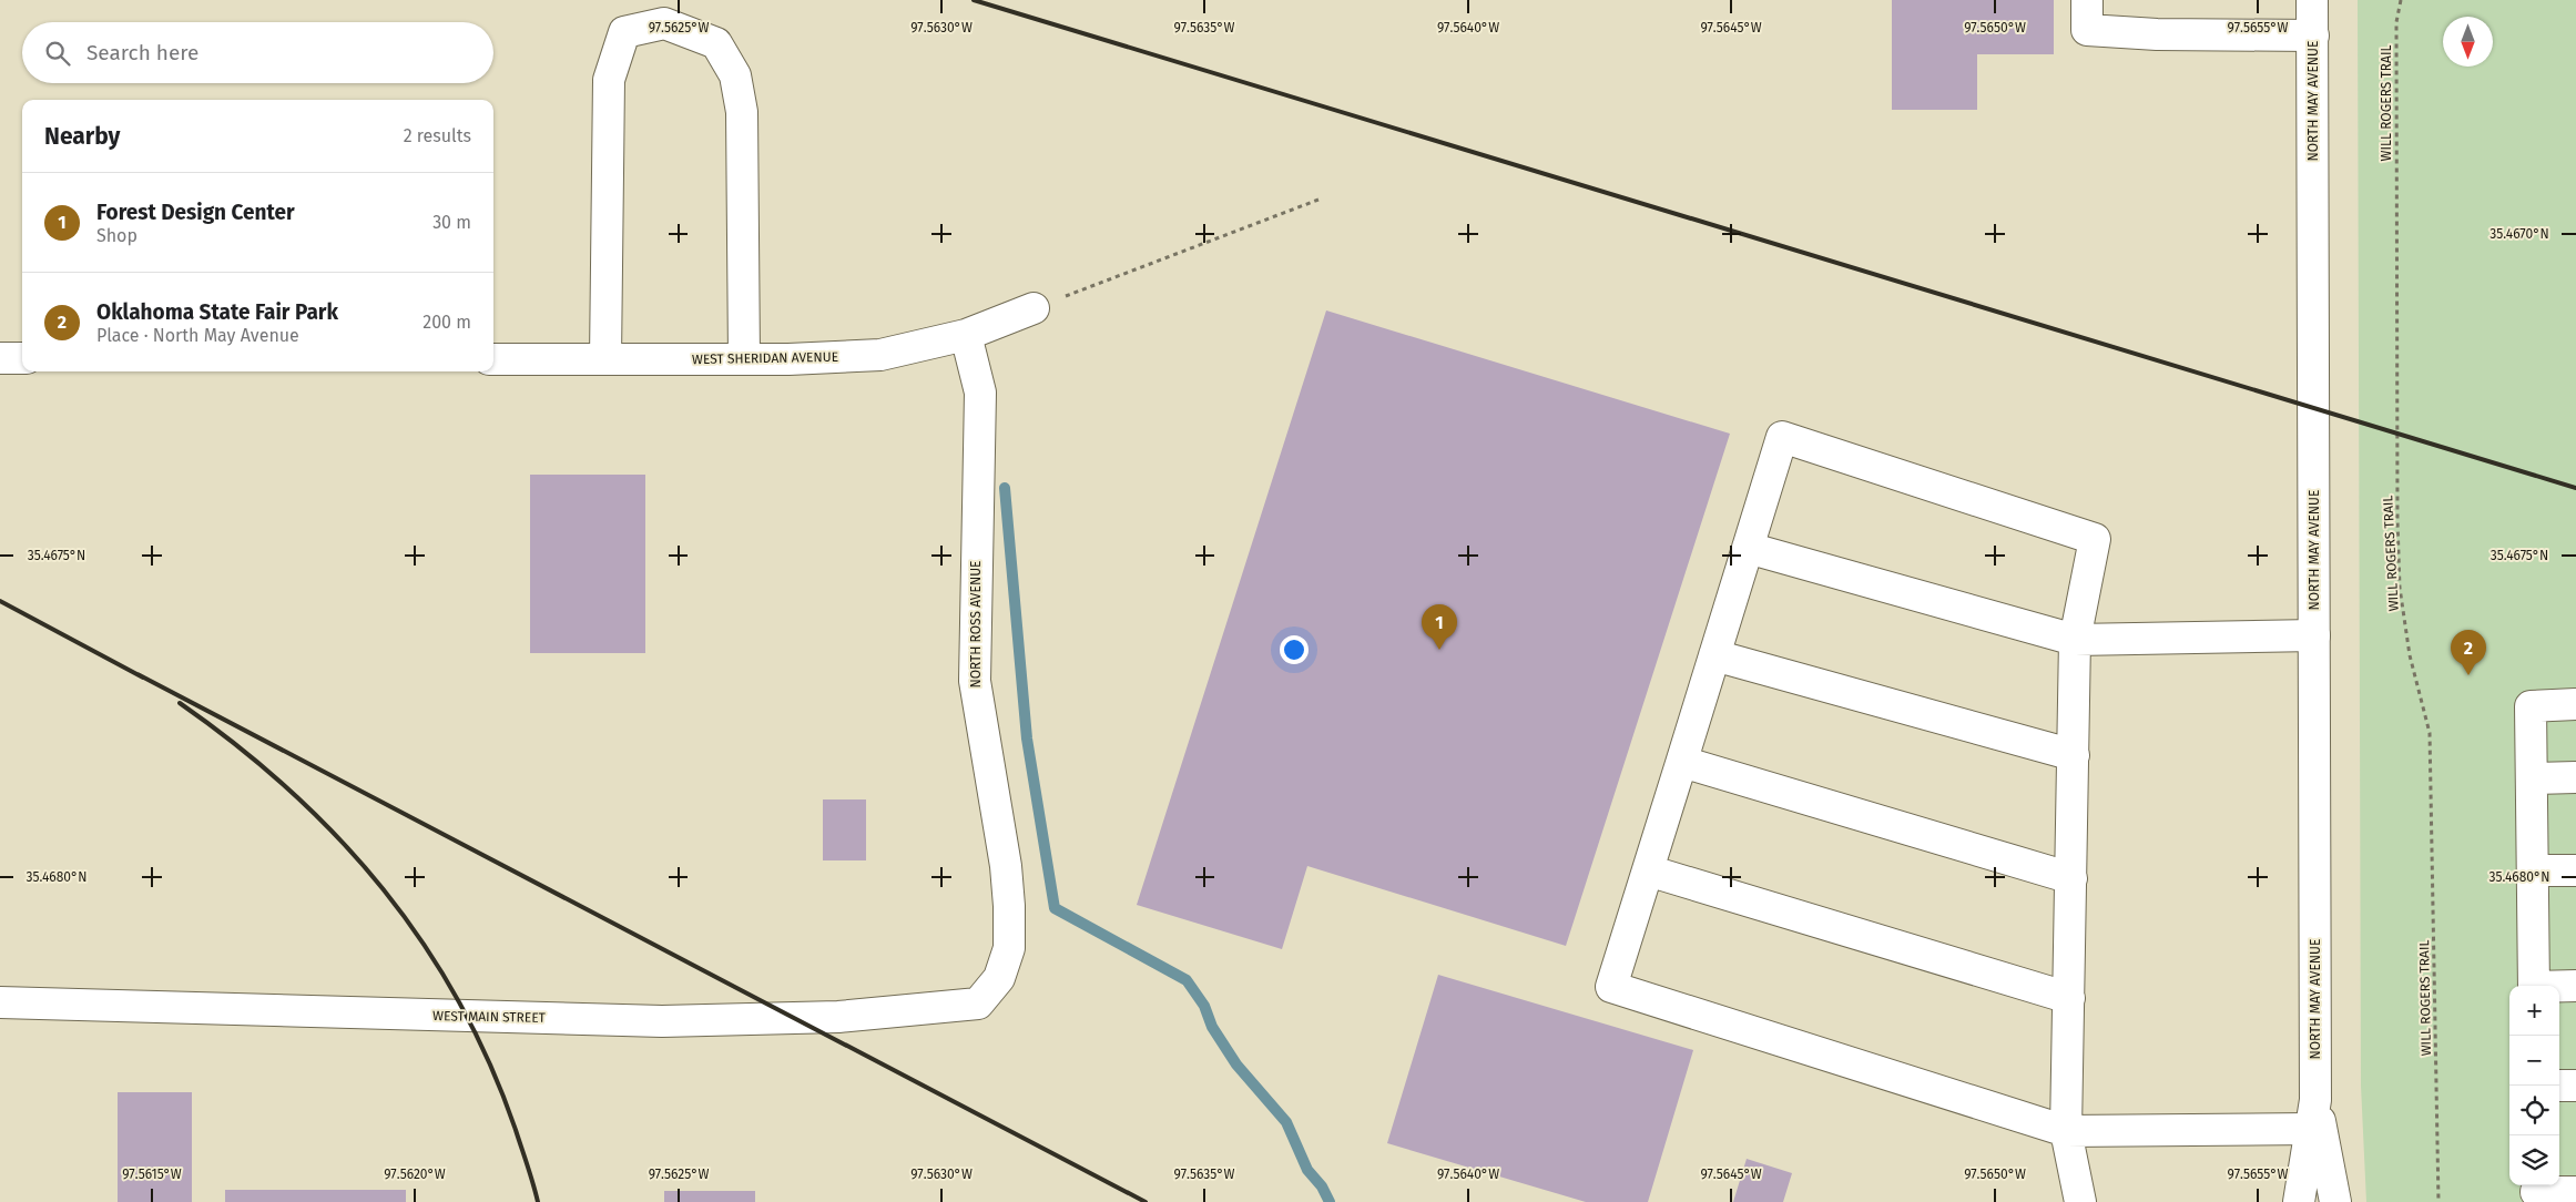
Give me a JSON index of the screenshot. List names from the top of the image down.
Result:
{
  "streets": {
    "street": [
      "NORTH MAY AVENUE",
      "WEST SHERIDAN AVENUE",
      "NORTH ROSS AVENUE",
      "WEST MAIN STREET"
    ],
    "path": ["WILL ROGERS TRAIL"]
  },
  "crossings": [
    ["WEST SHERIDAN AVENUE", "NORTH ROSS AVENUE"],
    ["NORTH ROSS AVENUE", "WEST MAIN STREET"]
  ],
  "north": "bottom",
  "page": {
    "search": "Search here",
    "heading": ["Nearby", "2 results"],
    "list": [
      {
        "mark": "1",
        "name": "Forest Design Center",
        "note": "Shop",
        "value": "30 m"
      },
      {
        "mark": "2",
        "name": "Oklahoma State Fair Park",
        "note": "Place · North May Avenue",
        "value": "200 m"
      }
    ],
    "pins": ["1", "2"],
    "map_buttons": ["+", "−"]
  },
  "coordinates": [
    "97.5625°W",
    "97.5630°W",
    "97.5635°W",
    "97.5640°W",
    "97.5645°W",
    "97.5650°W",
    "97.5655°W",
    "35.4670°N",
    "35.4675°N",
    "35.4680°N",
    "97.5615°W",
    "97.5620°W"
  ]
}
